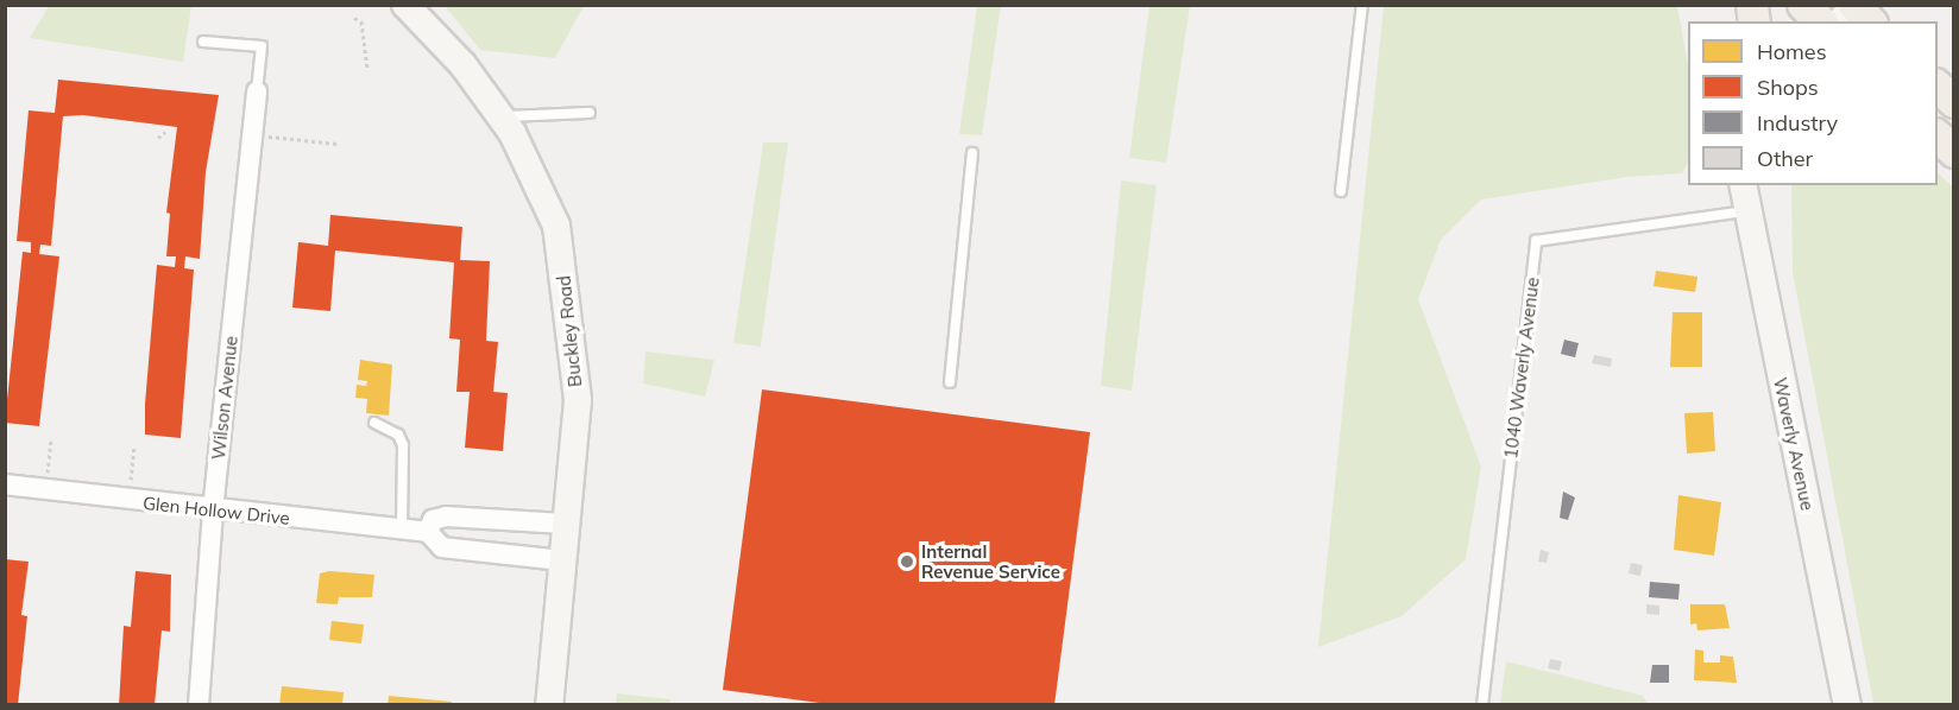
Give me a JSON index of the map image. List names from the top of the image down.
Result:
{
  "streets": {
    "street": [
      "Buckley Road",
      "Wilson Avenue",
      "Waverly Avenue",
      "Glen Hollow Drive"
    ],
    "lane": ["1040 Waverly Avenue"]
  },
  "crossings": [
    ["Buckley Road", "Glen Hollow Drive"],
    ["1040 Waverly Avenue", "Waverly Avenue"],
    ["Wilson Avenue", "Glen Hollow Drive"]
  ],
  "places": ["Internal Revenue Service"],
  "legend": [
    "Homes",
    "Shops",
    "Industry",
    "Other"
  ]
}
